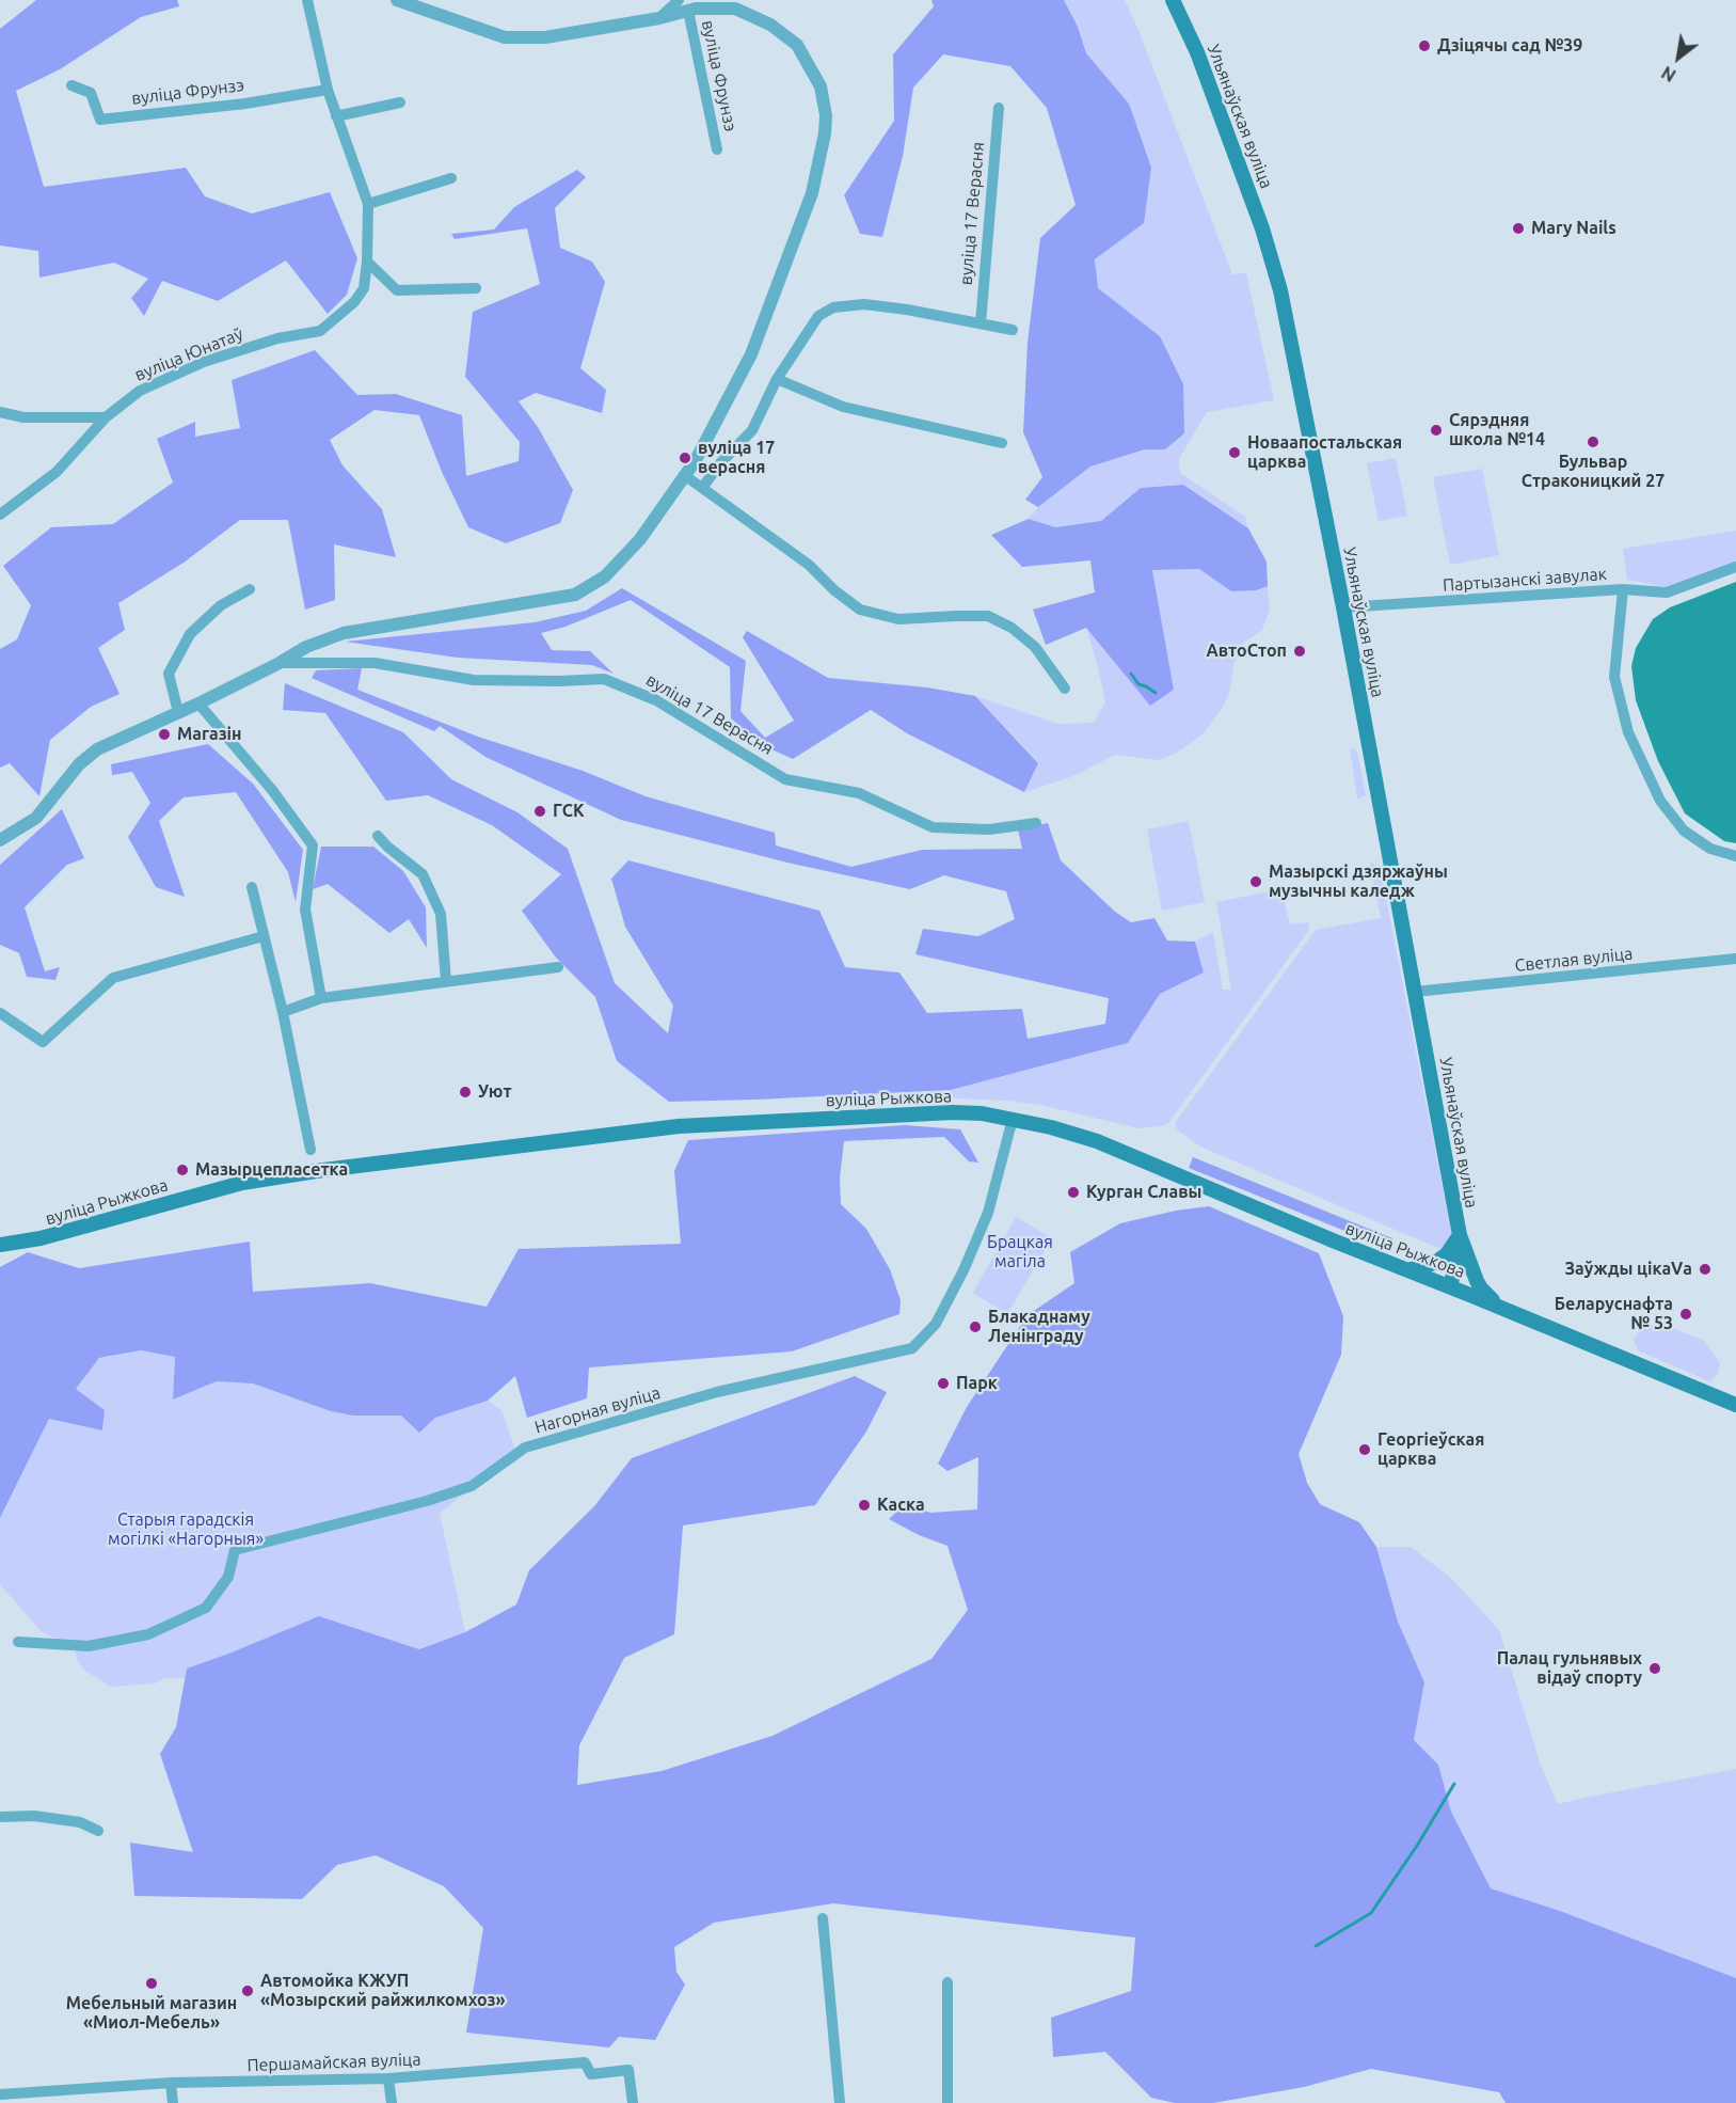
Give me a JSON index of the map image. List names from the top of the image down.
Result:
{
  "streets": {
    "main road": ["Ульянаўская вуліца", "вуліца Рыжкова"],
    "street": [
      "вуліца Фрунзэ",
      "вуліца 17 Верасня",
      "вуліца Юнатаў",
      "Партызанскі завулак",
      "Светлая вуліца",
      "Нагорная вуліца",
      "Першамайская вуліца"
    ]
  },
  "crossings": [
    ["вуліца Фрунзэ", "вуліца 17 Верасня"],
    ["Ульянаўская вуліца", "Партызанскі завулак"],
    ["Ульянаўская вуліца", "Светлая вуліца"],
    ["Ульянаўская вуліца", "вуліца Рыжкова"],
    ["вуліца Рыжкова", "Нагорная вуліца"]
  ],
  "parks": ["Брацкая магіла", "Старыя гарадскія могілкі «Нагорныя»"],
  "places": [
    "Дзіцячы сад №39",
    "Mary Nails",
    "Сярэдняя школа №14",
    "Бульвар Страконицкий 27",
    "Новаапостальская царква",
    "вуліца 17 верасня",
    "АвтоСтоп",
    "Магазін",
    "ГСК",
    "Мазырскі дзяржаўны музычны каледж",
    "Уют",
    "Мазырцепласетка",
    "Курган Славы",
    "Заўжды цікаVа",
    "Беларуснафта № 53",
    "Блакаднаму Ленінграду",
    "Парк",
    "Георгіеўская царква",
    "Каска",
    "Палац гульнявых відаў спорту",
    "Мебельный магазин «Миол-Мебель»",
    "Автомойка КЖУП «Мозырский райжилкомхоз»"
  ],
  "north": "bottom left"
}
